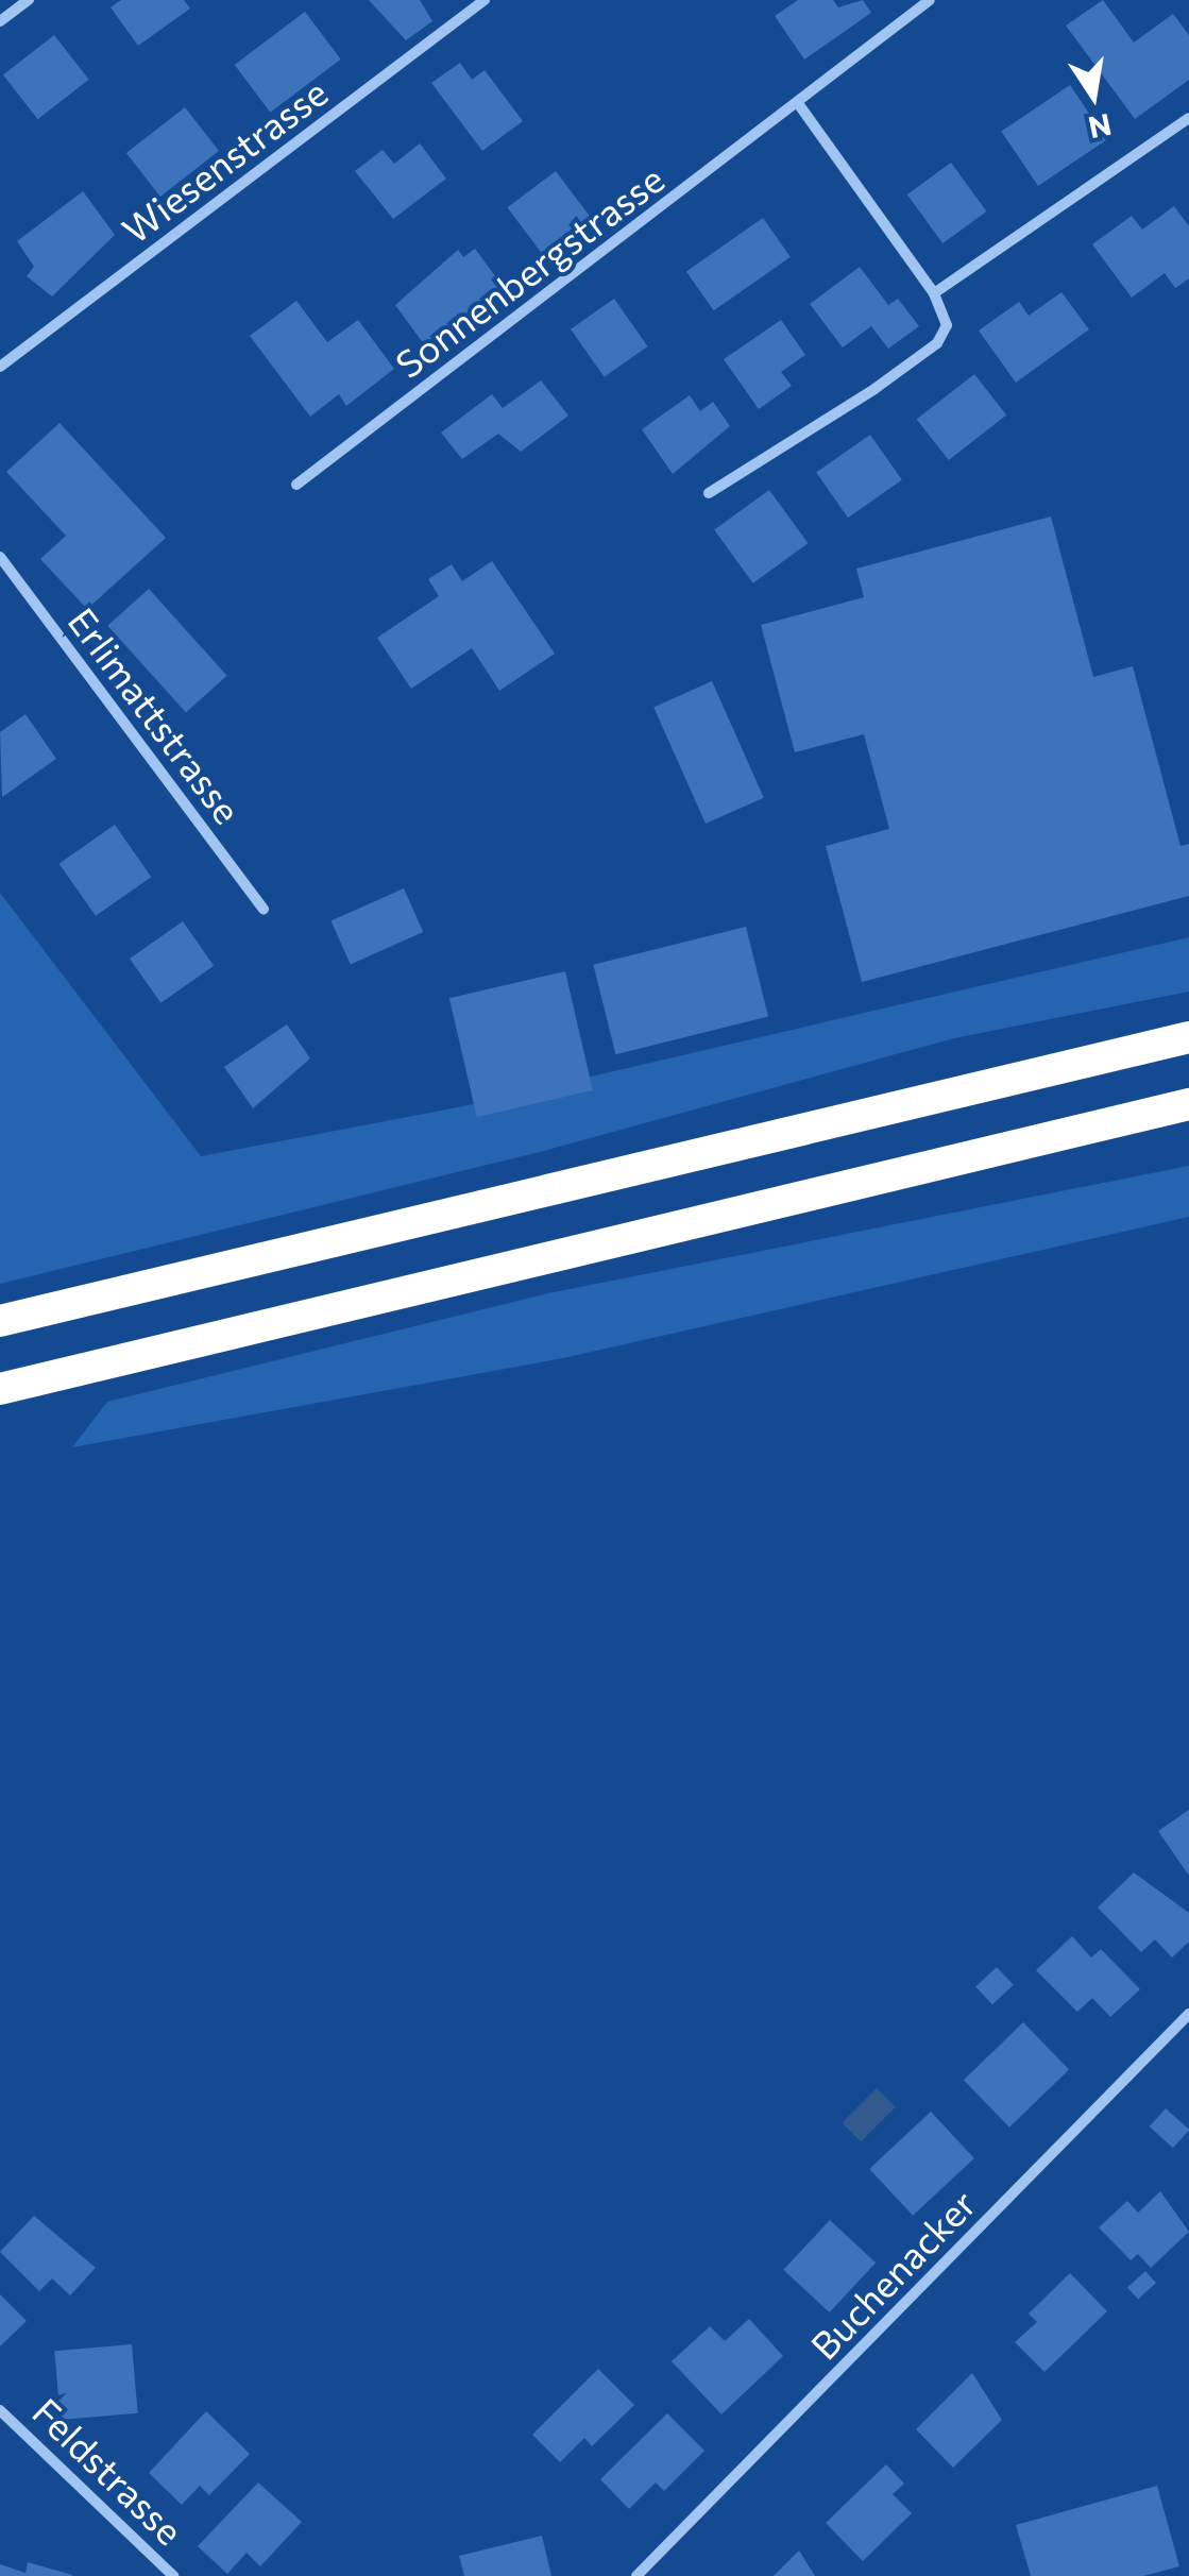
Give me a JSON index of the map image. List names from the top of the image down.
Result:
{
  "streets": {
    "street": [
      "Wiesenstrasse",
      "Sonnenbergstrasse",
      "Erlimattstrasse",
      "Buchenacker",
      "Feldstrasse"
    ]
  },
  "north": "bottom"
}
